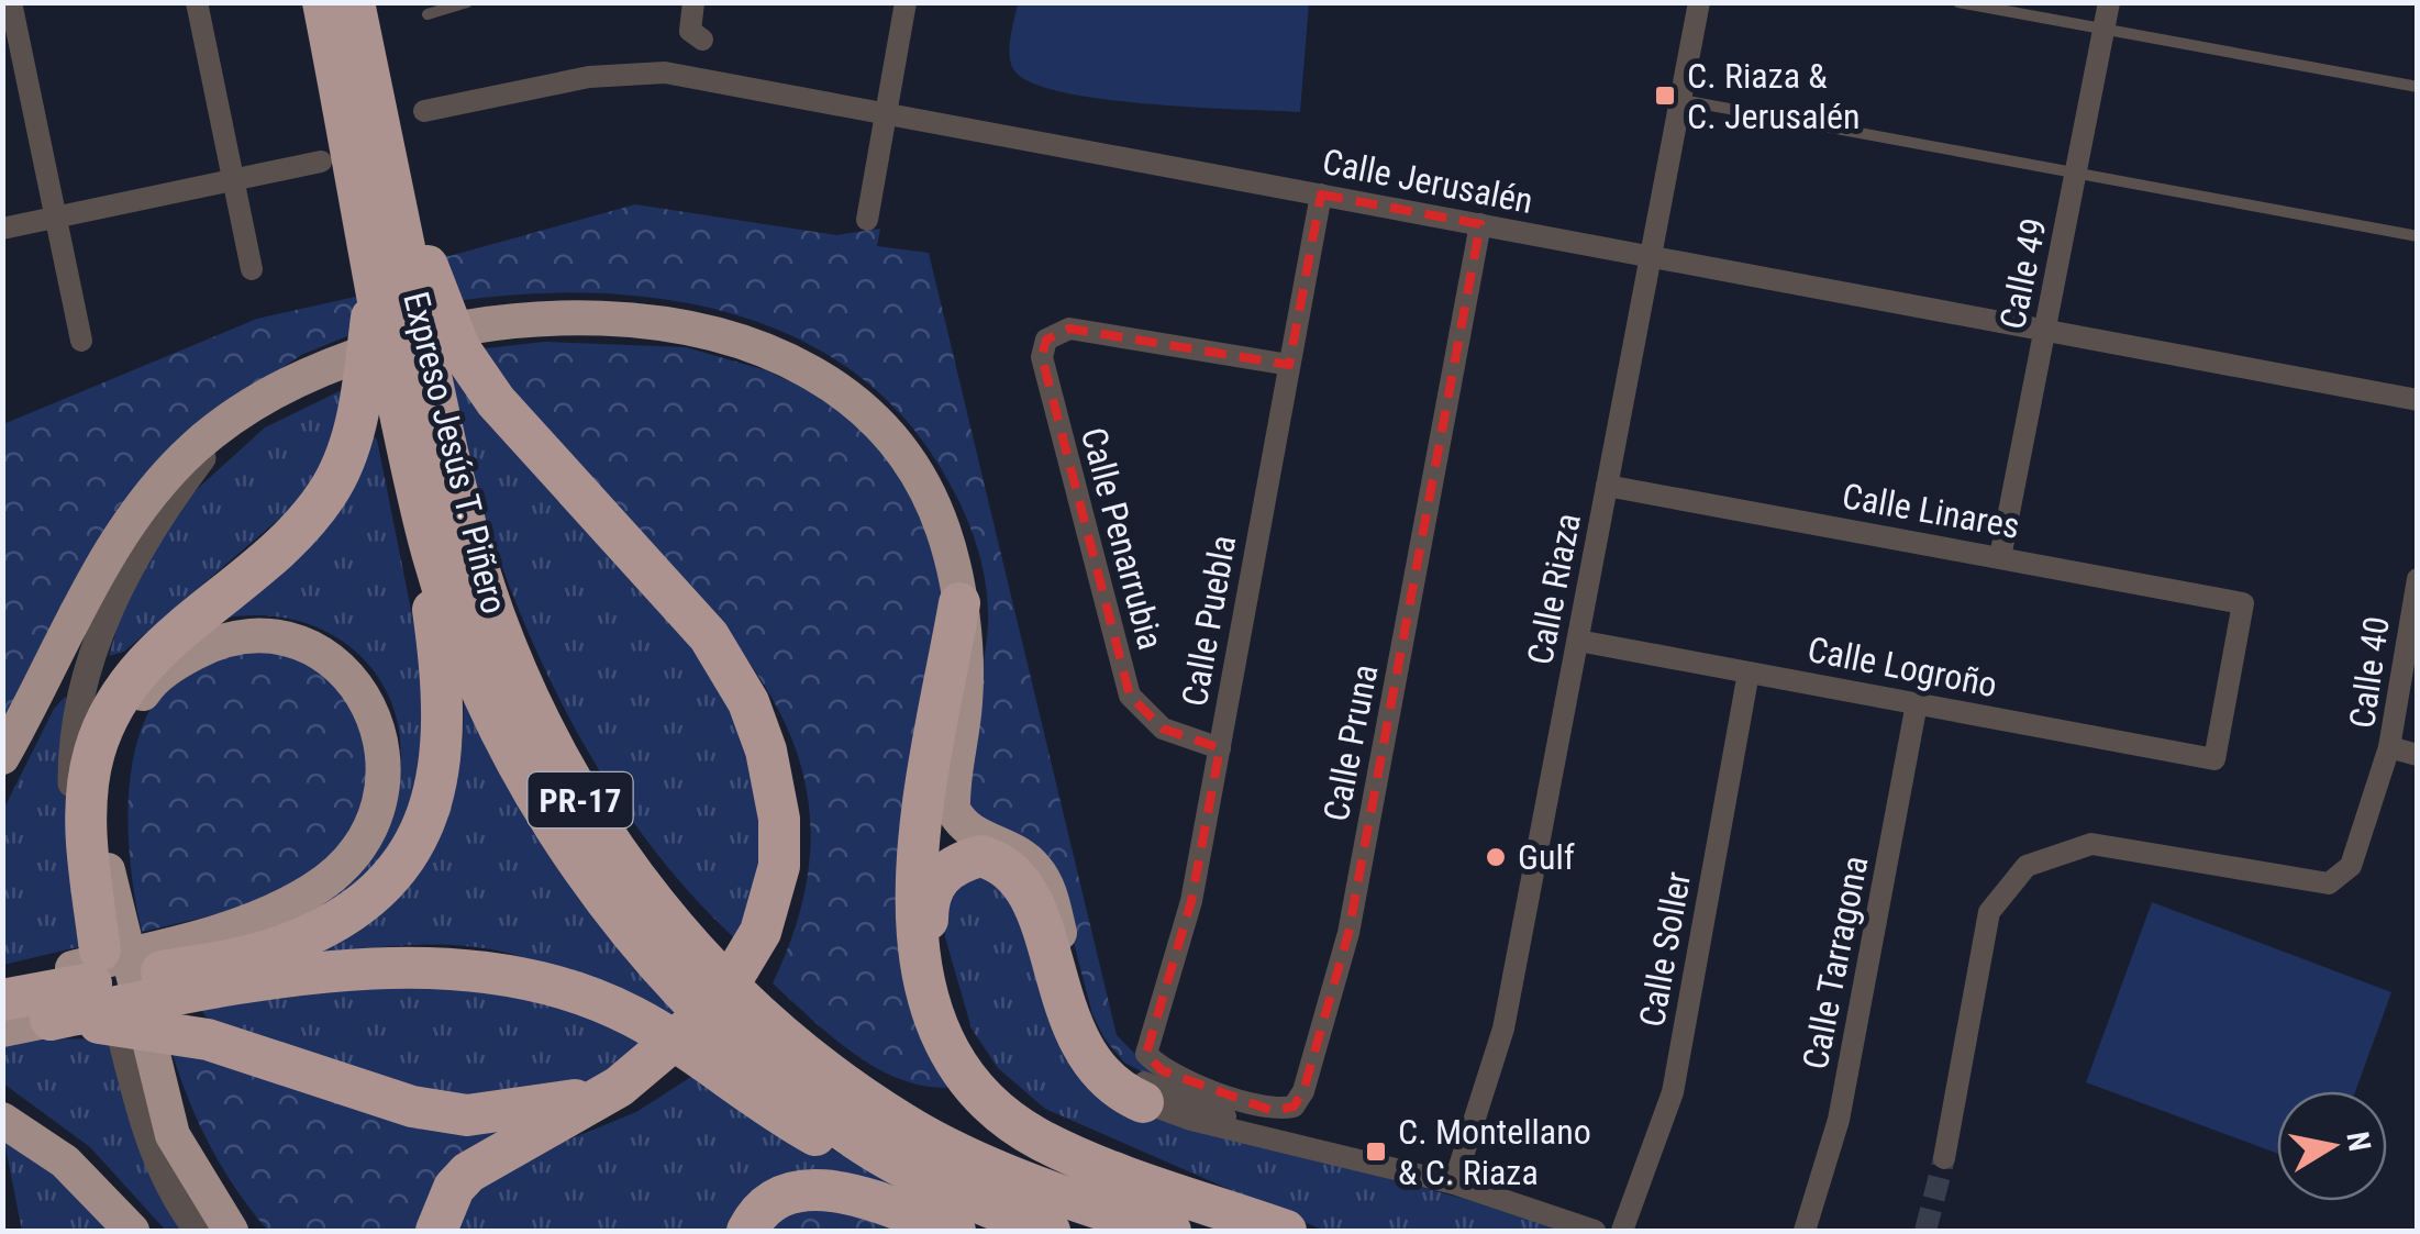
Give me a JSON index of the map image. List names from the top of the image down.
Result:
{
  "streets": {
    "highway": ["Expreso Jesús T. Piñero", "PR-17"],
    "street": [
      "Calle Jerusalén",
      "Calle 49",
      "Calle Linares",
      "Calle Penarrubia",
      "Calle Riaza",
      "Calle Puebla",
      "Calle Logroño",
      "Calle 40",
      "Calle Pruna",
      "Calle Soller",
      "Calle Tarragona"
    ]
  },
  "crossings": [
    ["Calle Jerusalén", "Calle 49"],
    ["Calle Jerusalén", "Calle Riaza"],
    ["Calle Jerusalén", "Calle Puebla"],
    ["Calle Jerusalén", "Calle Pruna"],
    ["Calle 49", "Calle Linares"],
    ["Calle Linares", "Calle Riaza"],
    ["Calle Linares", "Calle Logroño"],
    ["Calle Penarrubia", "Calle Puebla"],
    ["Calle Riaza", "Calle Logroño"],
    ["Calle Puebla", "Calle Pruna"],
    ["Calle Logroño", "Calle Soller"],
    ["Calle Logroño", "Calle Tarragona"]
  ],
  "places": {
    "transit": ["C. Riaza & C. Jerusalén", "C. Montellano & C. Riaza"],
    "other": ["Gulf"]
  },
  "north": "right"
}
